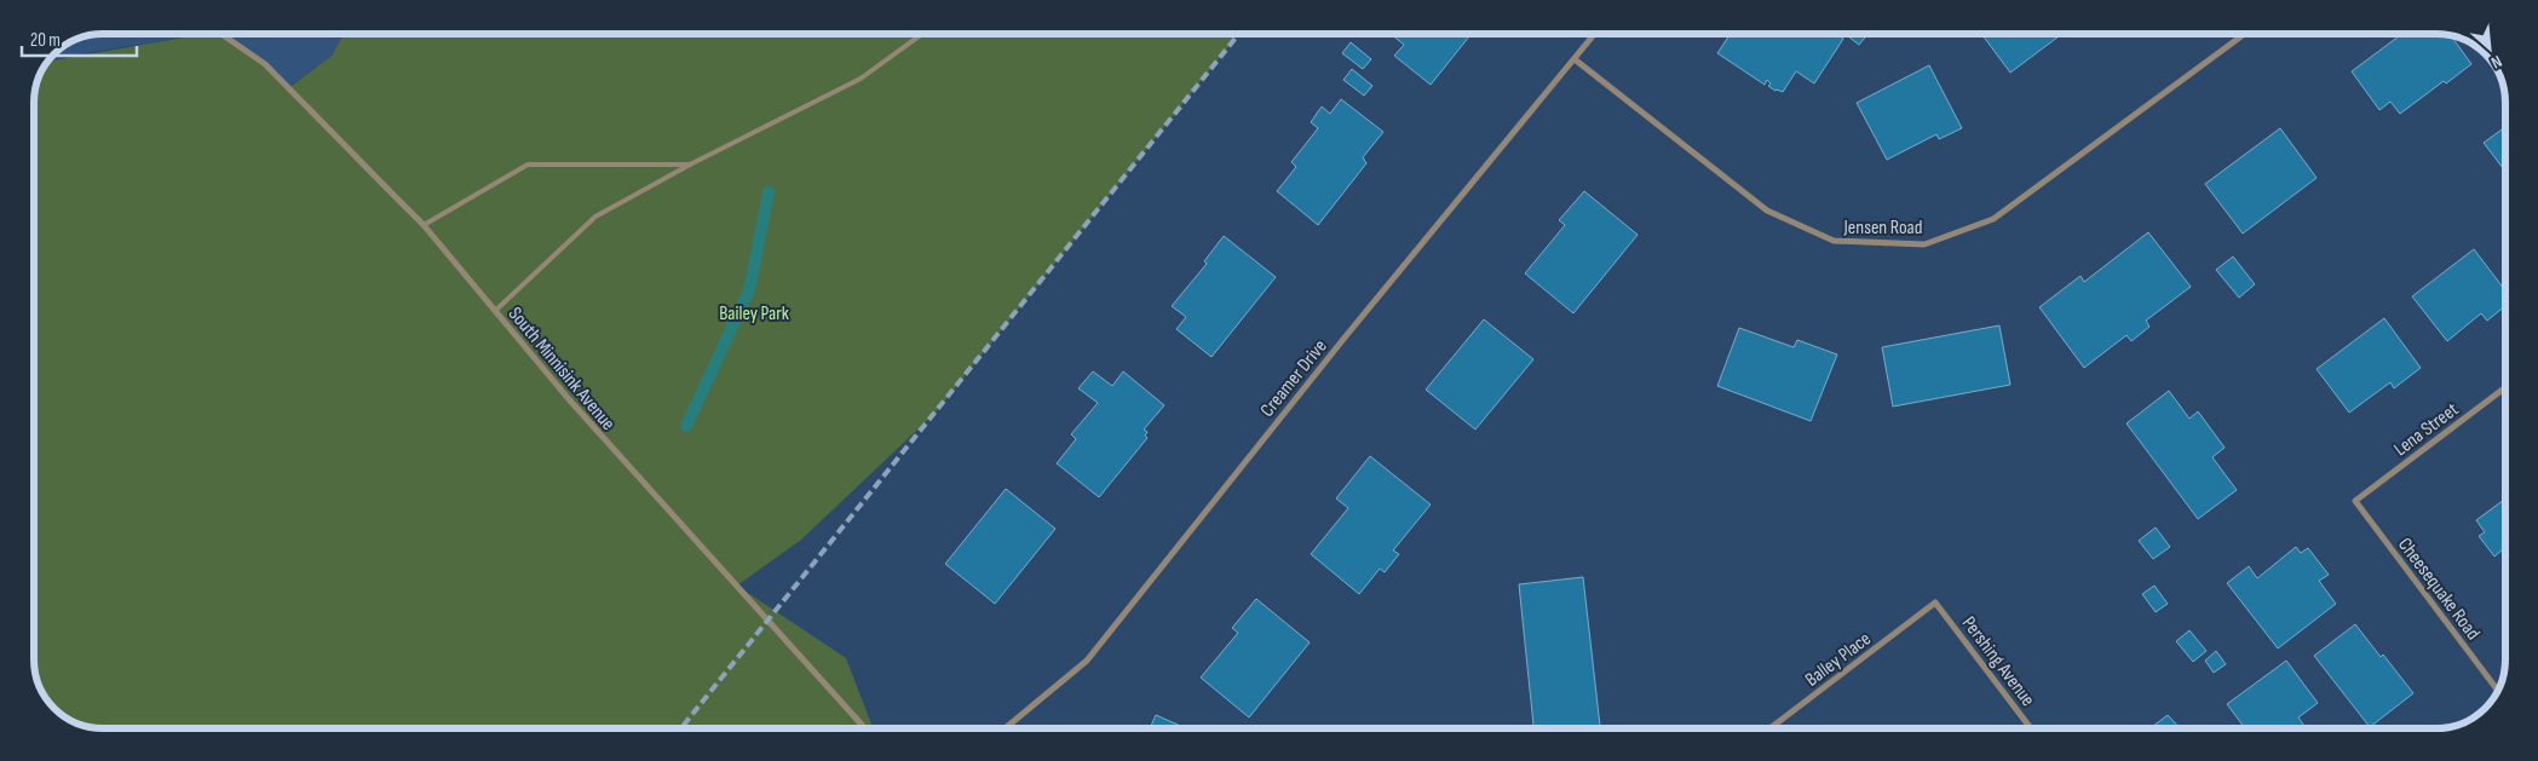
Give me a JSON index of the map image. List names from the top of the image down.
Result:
{
  "streets": {
    "street": [
      "Jensen Road",
      "South Minnisink Avenue",
      "Creamer Drive",
      "Lena Street",
      "Cheesequake Road",
      "Balley Place",
      "Pershing Avenue"
    ]
  },
  "crossings": [
    ["Jensen Road", "Creamer Drive"],
    ["Lena Street", "Cheesequake Road"],
    ["Balley Place", "Pershing Avenue"]
  ],
  "parks": ["Bailey Park"],
  "scale_bar": "20 m",
  "north": "bottom right"
}
